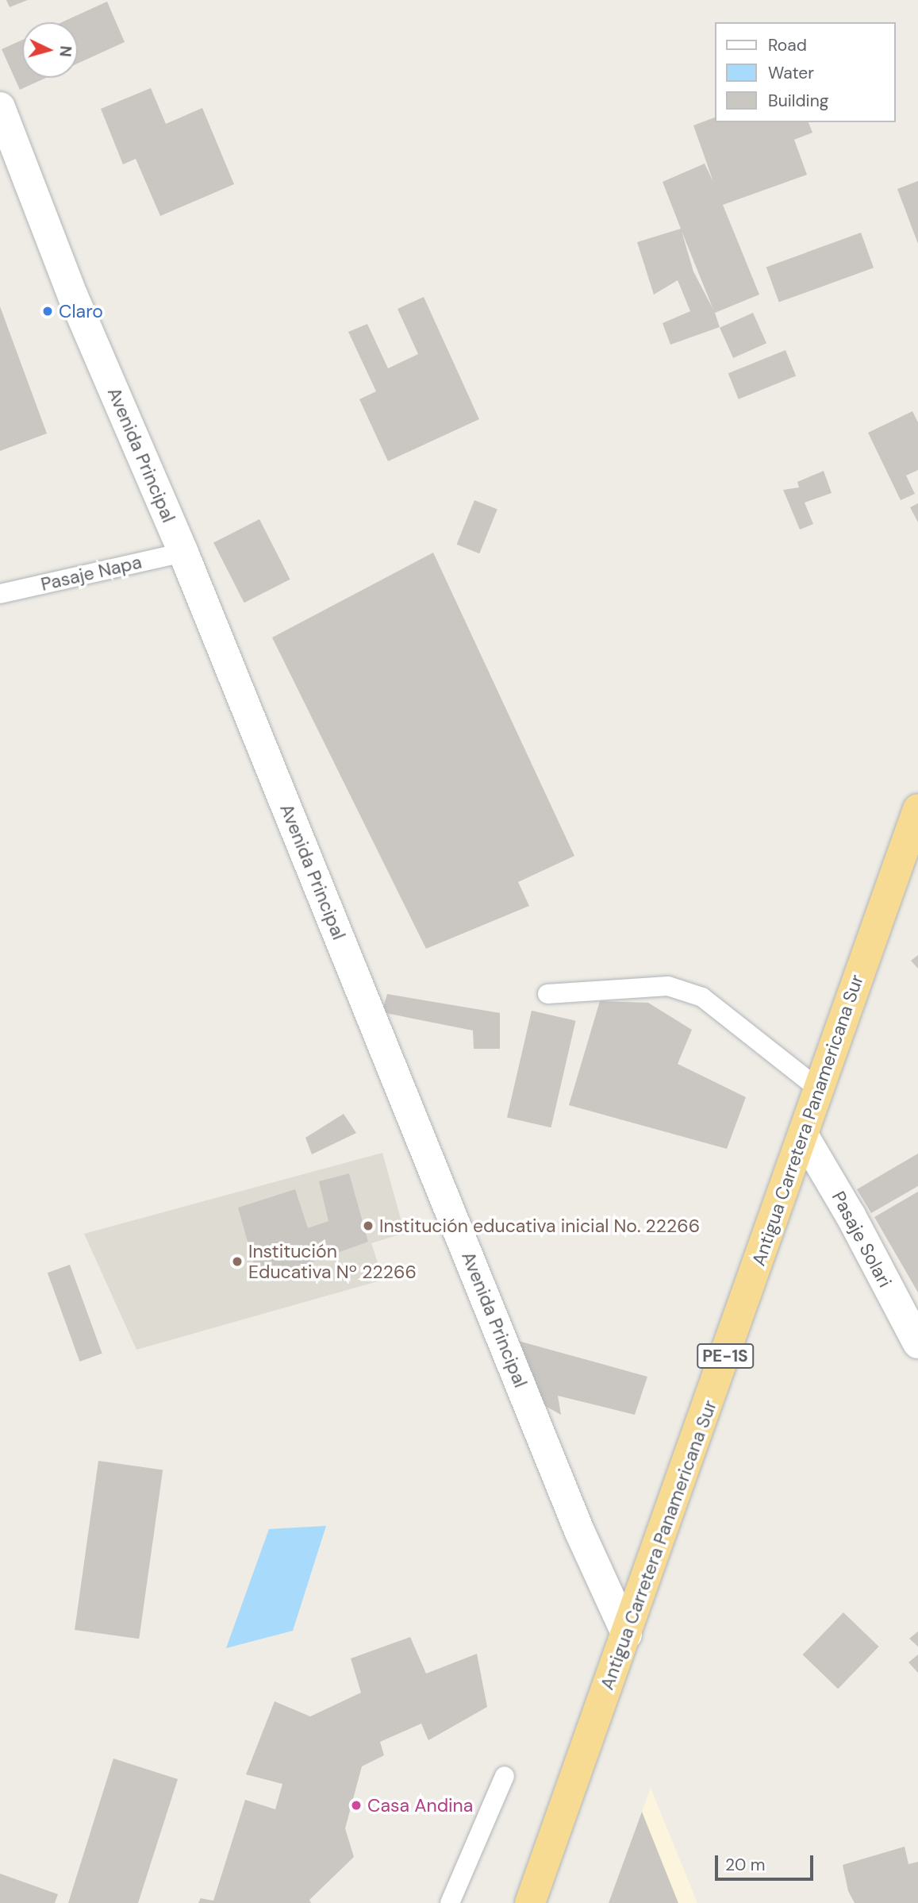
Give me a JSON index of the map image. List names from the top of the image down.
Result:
{
  "streets": {
    "highway": ["Antigua Carretera Panamericana Sur", "PE-1S"],
    "main road": ["Avenida Principal", "Pasaje Solari"],
    "lane": ["Pasaje Napa"]
  },
  "crossings": [
    ["Avenida Principal", "Pasaje Napa"],
    ["Avenida Principal", "Antigua Carretera Panamericana Sur"],
    ["Antigua Carretera Panamericana Sur", "Pasaje Solari"]
  ],
  "places": [
    "Claro",
    "Institución educativa inicial No. 22266",
    "Institución Educativa Nº 22266",
    "Casa Andina"
  ],
  "legend": ["Road", "Water", "Building"],
  "scale_bar": "20 m",
  "north": "right"
}
